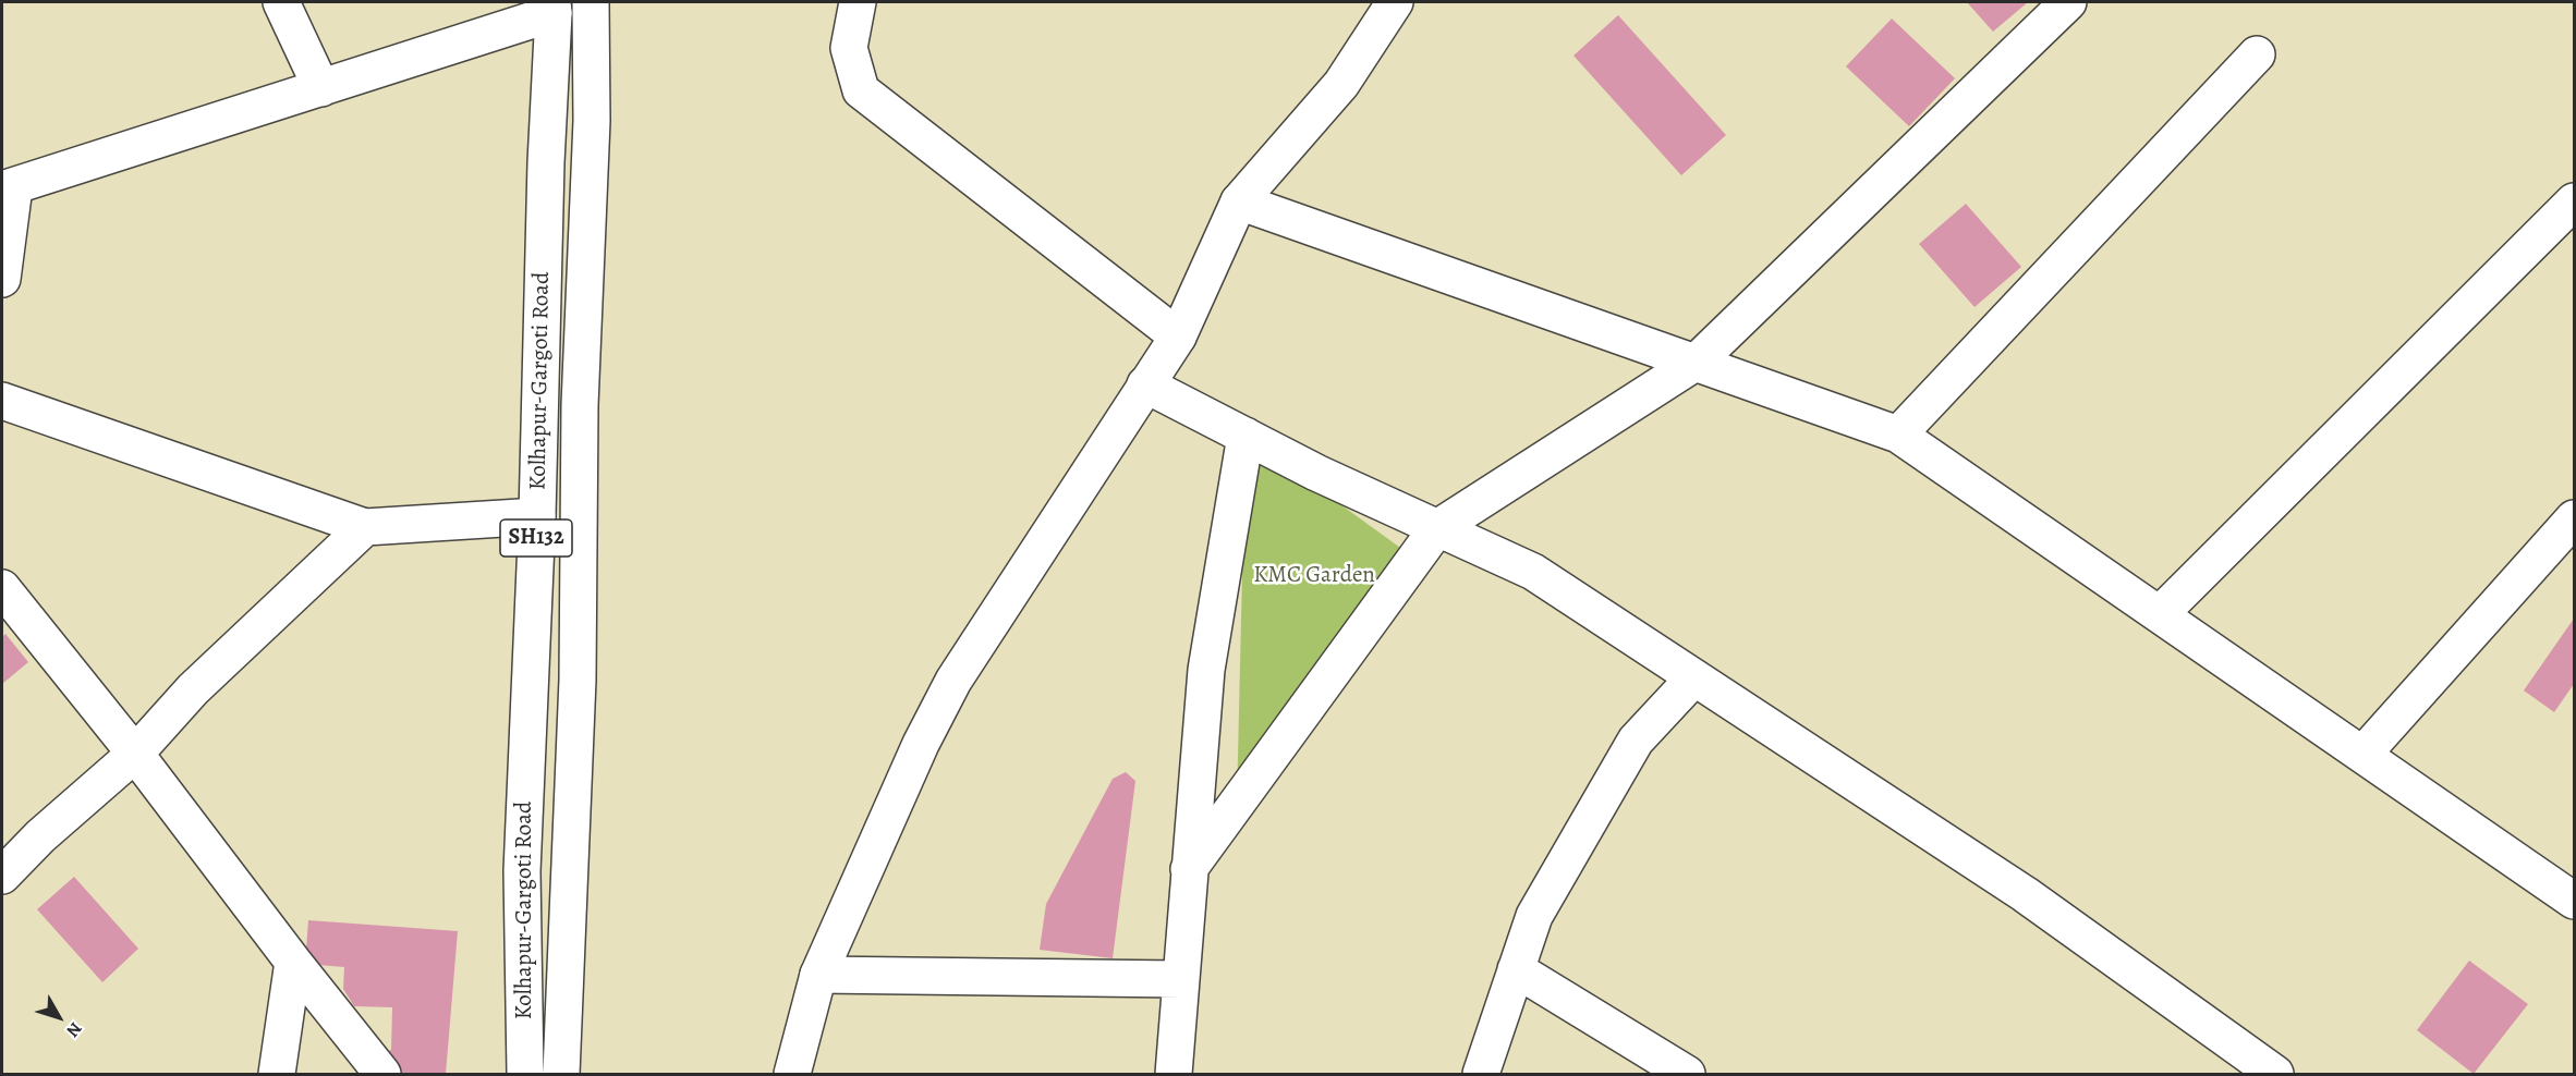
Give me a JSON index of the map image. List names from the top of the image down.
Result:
{
  "streets": {
    "street": ["Kolhapur-Gargoti Road", "SH132"]
  },
  "parks": ["KMC Garden"],
  "north": "bottom right"
}
